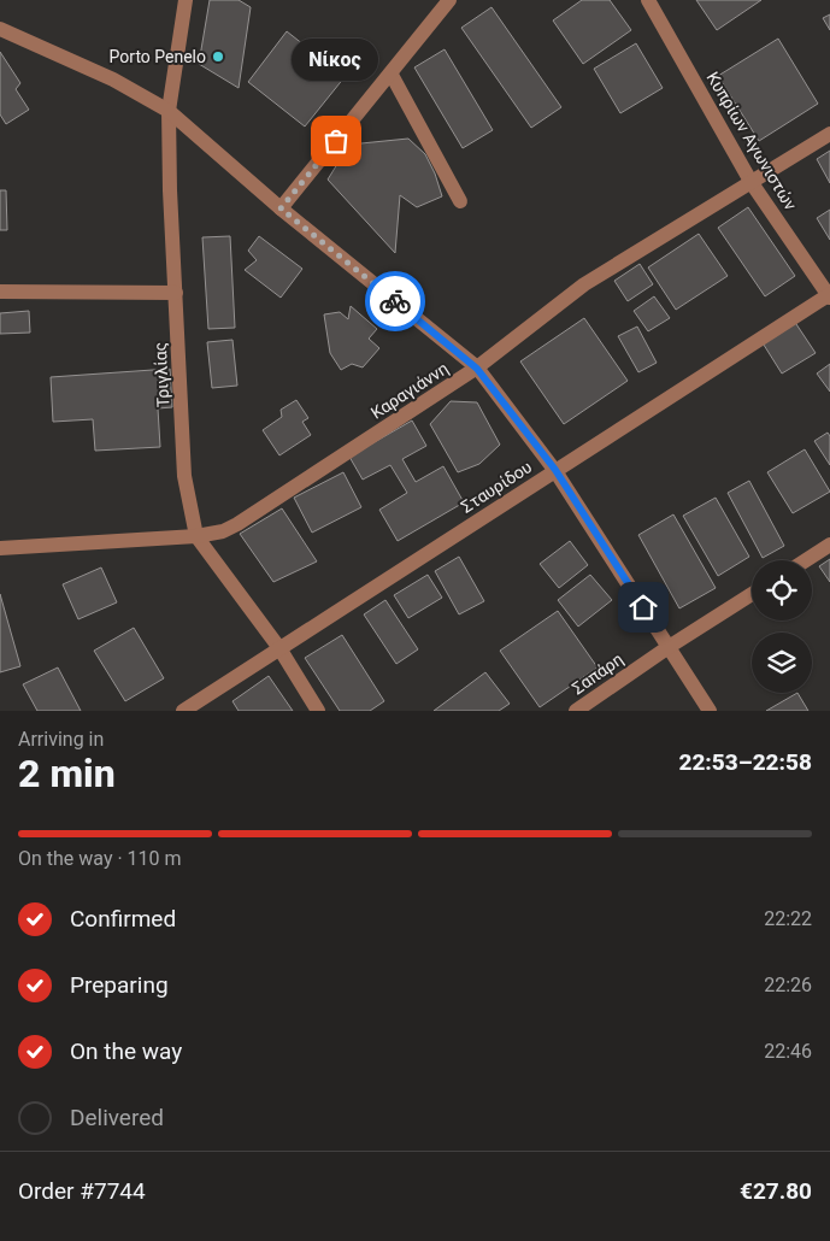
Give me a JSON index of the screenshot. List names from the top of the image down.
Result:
{
  "streets": {
    "street": [
      "Κυπρίων Αγωνιστών",
      "Τριγλίας",
      "Καραγιάννη",
      "Σταυρίδου",
      "Σαπάρη"
    ]
  },
  "crossings": [
    ["Κυπρίων Αγωνιστών", "Καραγιάννη"],
    ["Κυπρίων Αγωνιστών", "Σταυρίδου"],
    ["Τριγλίας", "Καραγιάννη"],
    ["Τριγλίας", "Σταυρίδου"]
  ],
  "places": ["Porto Penelo", "Νίκος"],
  "page": {
    "bubble": "Νίκος",
    "heading": ["2 min", "Arriving in", "22:53–22:58"],
    "panel": ["Order #7744", "€27.80"],
    "bar": "On the way · 110 m",
    "list": [
      ["Confirmed", "22:22"],
      ["Preparing", "22:26"],
      ["On the way", "22:46"],
      "Delivered"
    ]
  }
}
